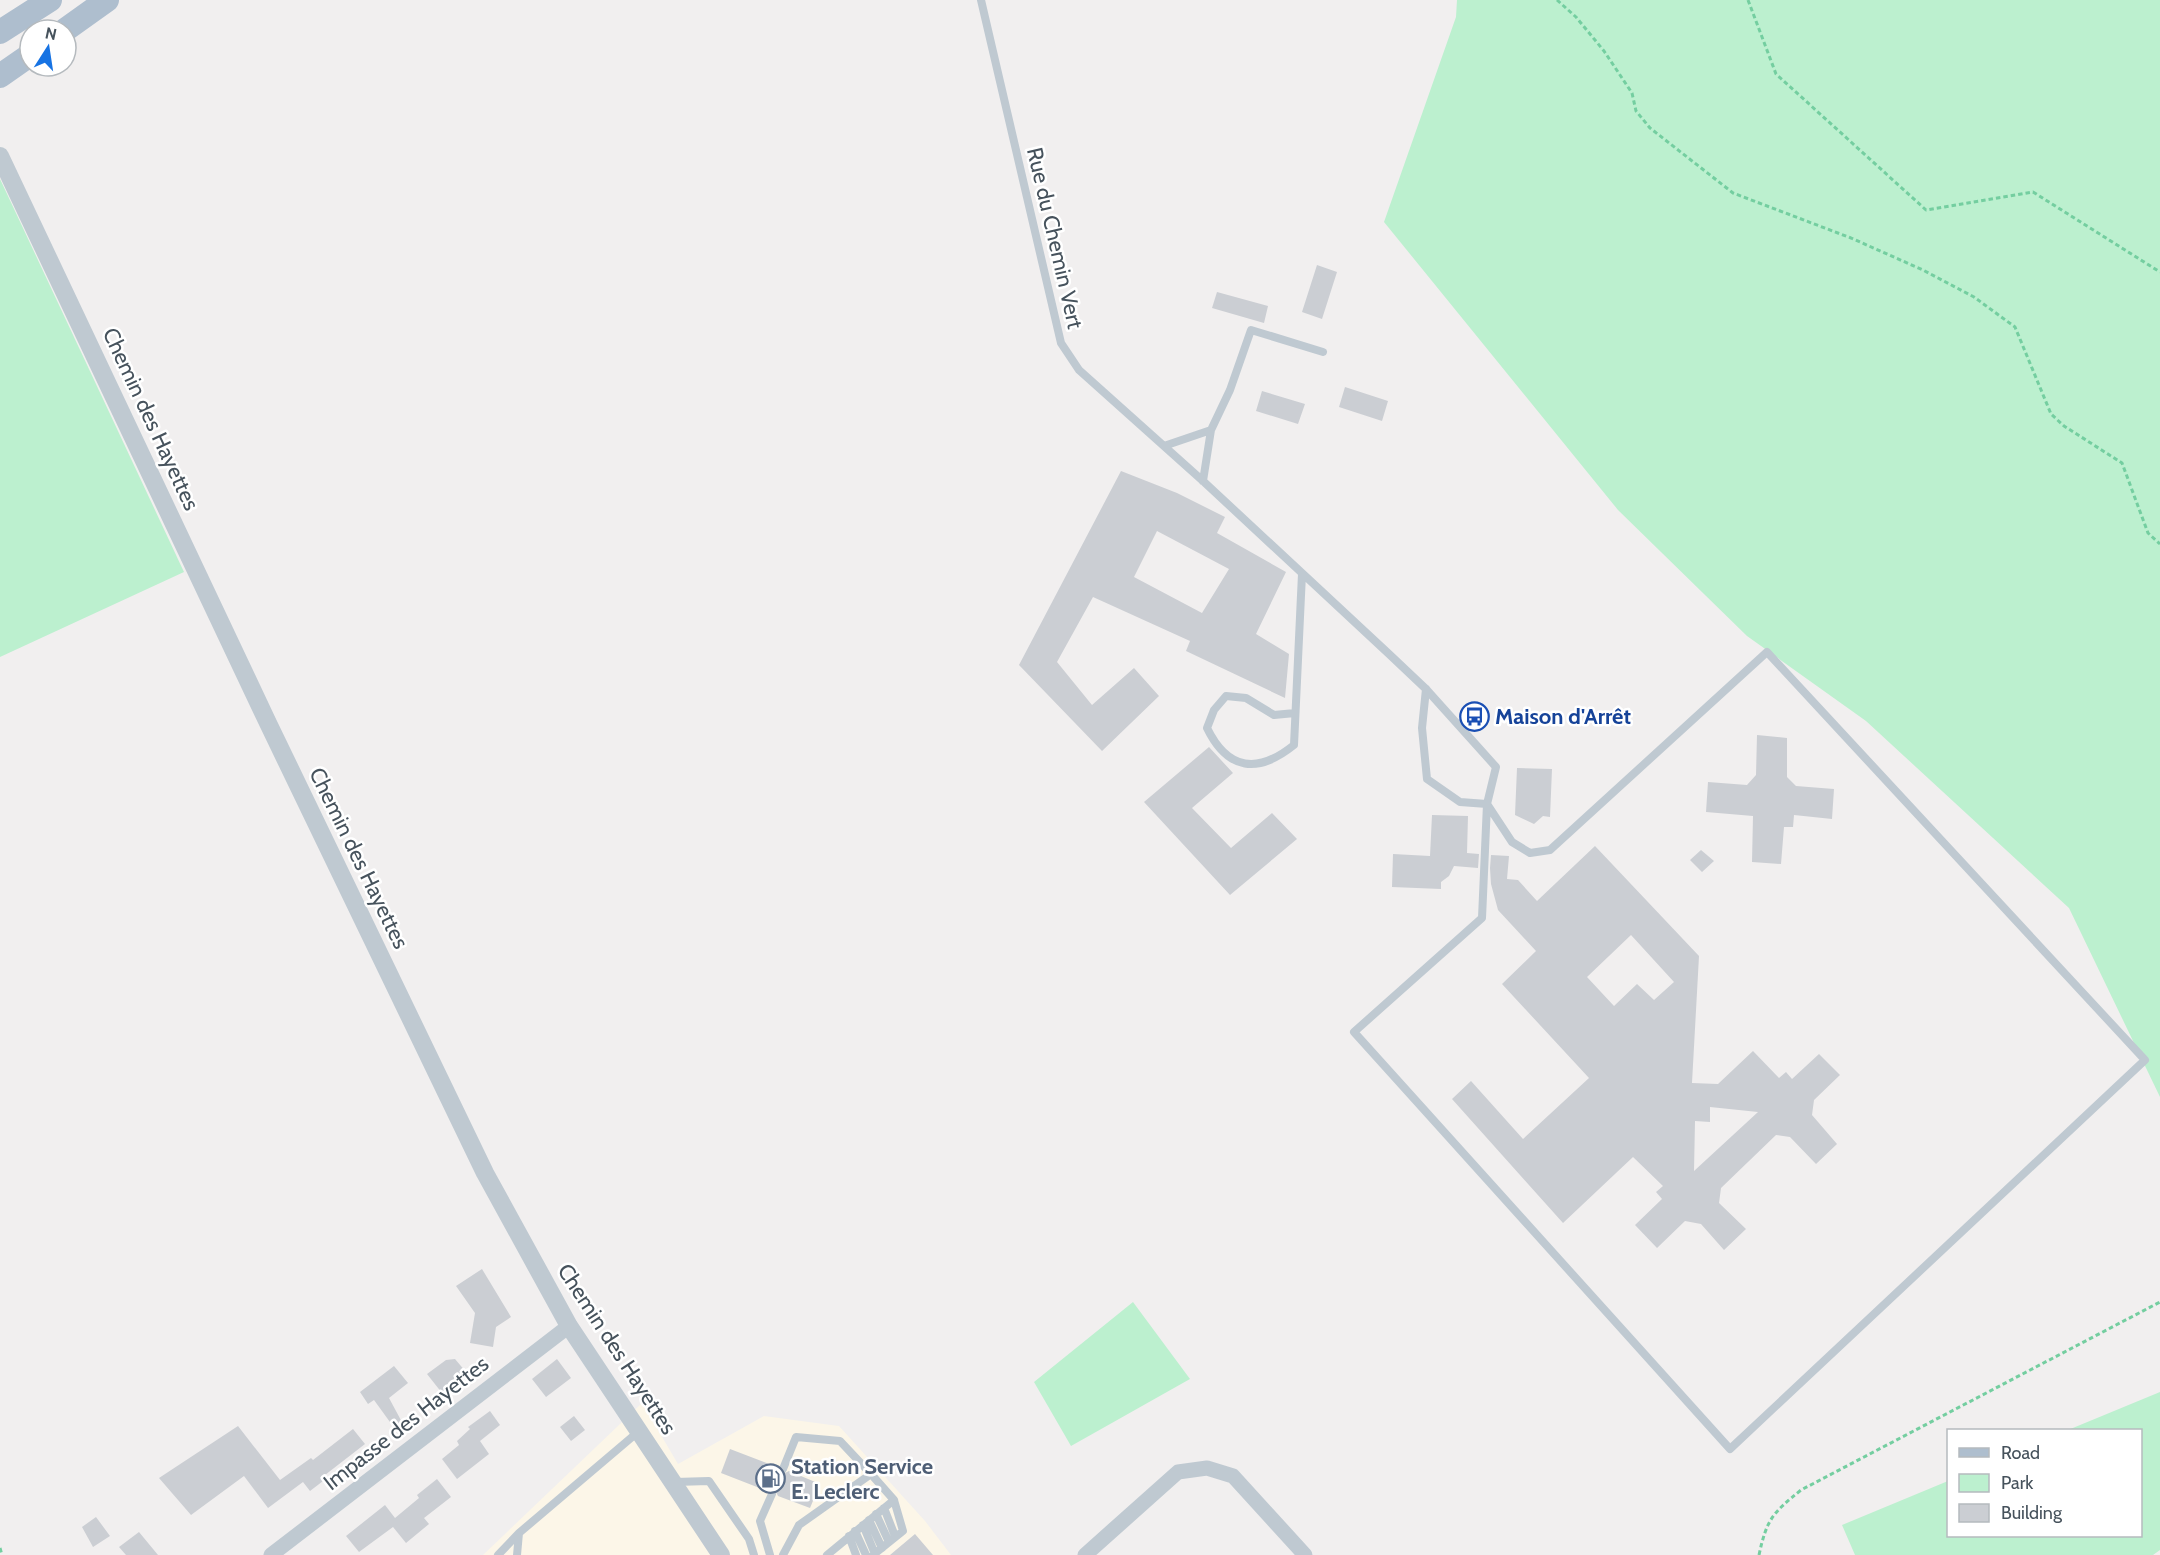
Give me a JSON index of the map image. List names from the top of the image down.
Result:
{
  "streets": {
    "street": ["Chemin des Hayettes", "Impasse des Hayettes"],
    "lane": ["Rue du Chemin Vert"]
  },
  "crossings": [
    ["Chemin des Hayettes", "Impasse des Hayettes"]
  ],
  "places": {
    "bus stop": ["Maison d'Arrêt"],
    "fuel station": ["Station Service E. Leclerc"]
  },
  "legend": ["Road", "Park", "Building"],
  "north": "top"
}
